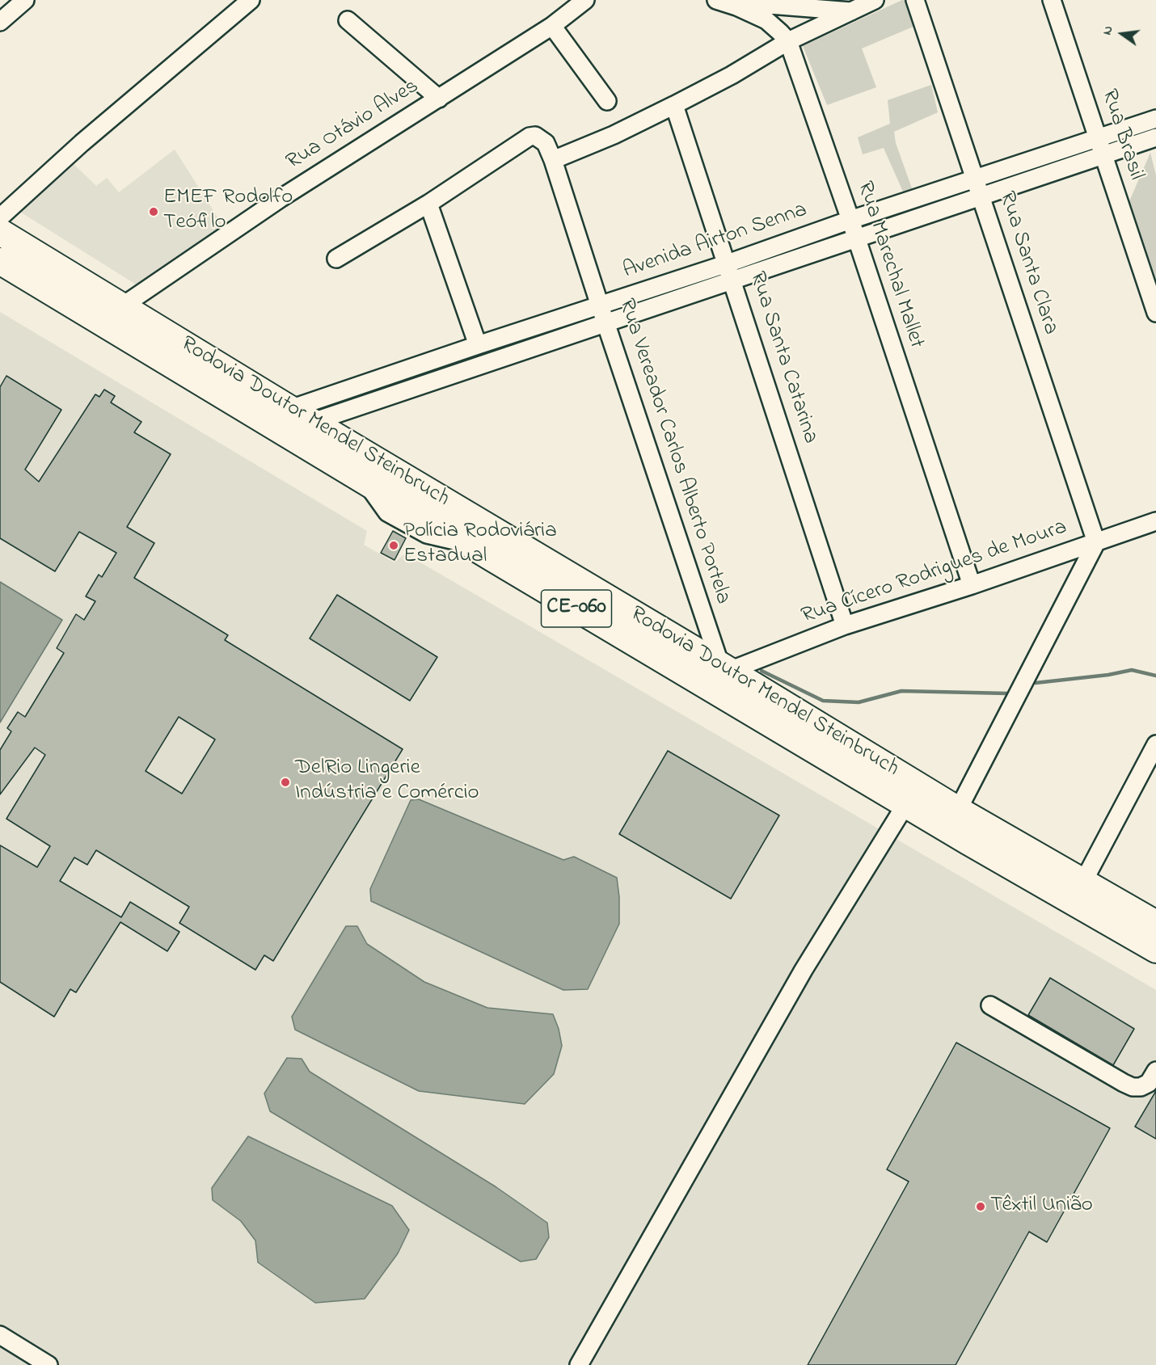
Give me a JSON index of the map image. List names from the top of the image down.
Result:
{
  "streets": {
    "highway": ["Rodovia Doutor Mendel Steinbruch", "CE-060"],
    "street": [
      "Rua Otávio Alves",
      "Rua Brasil",
      "Avenida Airton Senna",
      "Rua Santa Clara",
      "Rua Marechal Mallet",
      "Rua Santa Catarina",
      "Rua Vereador Carlos Alberto Portela",
      "Rua Cícero Rodrigues de Moura"
    ]
  },
  "crossings": [
    ["Rua Otávio Alves", "Rodovia Doutor Mendel Steinbruch"],
    ["Rua Brasil", "Avenida Airton Senna"],
    ["Avenida Airton Senna", "Rua Santa Clara"],
    ["Avenida Airton Senna", "Rua Marechal Mallet"],
    ["Avenida Airton Senna", "Rua Santa Catarina"],
    ["Avenida Airton Senna", "Rodovia Doutor Mendel Steinbruch"],
    ["Avenida Airton Senna", "Rua Vereador Carlos Alberto Portela"],
    ["Rua Santa Clara", "Rua Cícero Rodrigues de Moura"],
    ["Rua Marechal Mallet", "Rua Cícero Rodrigues de Moura"],
    ["Rua Santa Catarina", "Rua Cícero Rodrigues de Moura"],
    ["Rodovia Doutor Mendel Steinbruch", "Rua Vereador Carlos Alberto Portela"],
    ["Rodovia Doutor Mendel Steinbruch", "Rua Cícero Rodrigues de Moura"],
    ["Rua Vereador Carlos Alberto Portela", "Rua Cícero Rodrigues de Moura"]
  ],
  "places": [
    "EMEF Rodolfo Teófilo",
    "Polícia Rodoviária Estadual",
    "DelRio Lingerie Indústria e Comércio",
    "Têxtil União"
  ],
  "north": "left"
}
